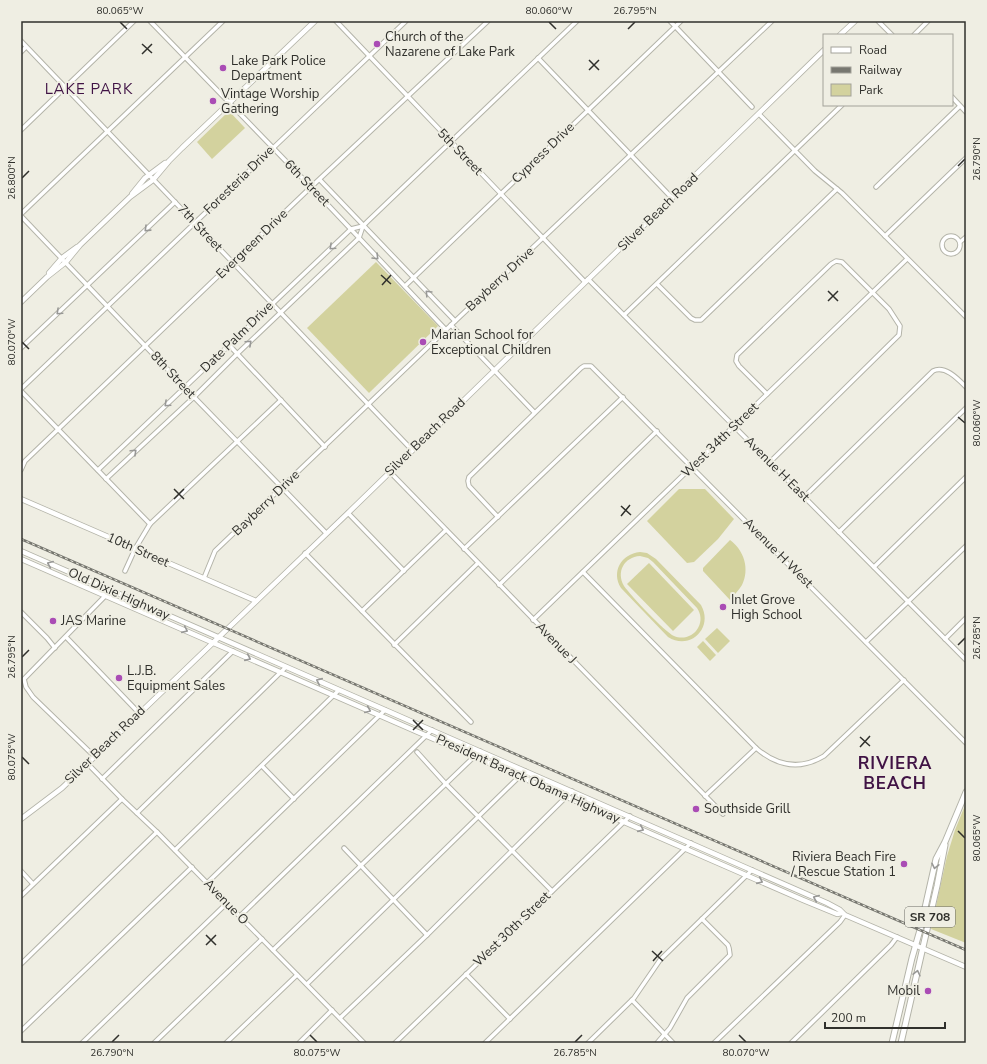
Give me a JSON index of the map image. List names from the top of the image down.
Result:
{
  "streets": {
    "main road": [
      "Silver Beach Road",
      "10th Street",
      "Old Dixie Highway",
      "President Barack Obama Highway",
      "SR 708"
    ],
    "street": [
      "5th Street",
      "Cypress Drive",
      "Foresteria Drive",
      "6th Street",
      "7th Street",
      "Evergreen Drive",
      "Bayberry Drive",
      "Date Palm Drive",
      "8th Street",
      "West 34th Street",
      "Avenue H East",
      "Avenue H West",
      "Avenue J",
      "Avenue O",
      "West 30th Street"
    ]
  },
  "crossings": [
    ["5th Street", "Cypress Drive"],
    ["5th Street", "Foresteria Drive"],
    ["5th Street", "Silver Beach Road"],
    ["5th Street", "Evergreen Drive"],
    ["5th Street", "Bayberry Drive"],
    ["5th Street", "Date Palm Drive"],
    ["5th Street", "Avenue H East"],
    ["Cypress Drive", "6th Street"],
    ["Foresteria Drive", "6th Street"],
    ["Foresteria Drive", "7th Street"],
    ["Foresteria Drive", "8th Street"],
    ["6th Street", "Evergreen Drive"],
    ["6th Street", "Bayberry Drive"],
    ["6th Street", "Date Palm Drive"],
    ["Silver Beach Road", "7th Street"],
    ["Silver Beach Road", "8th Street"],
    ["Silver Beach Road", "Avenue H East"],
    ["Silver Beach Road", "10th Street"],
    ["Silver Beach Road", "Old Dixie Highway"],
    ["Silver Beach Road", "Avenue J"],
    ["Silver Beach Road", "President Barack Obama Highway"],
    ["Silver Beach Road", "Avenue O"],
    ["7th Street", "Evergreen Drive"],
    ["7th Street", "Bayberry Drive"],
    ["7th Street", "Date Palm Drive"],
    ["Evergreen Drive", "8th Street"],
    ["Bayberry Drive", "8th Street"],
    ["Bayberry Drive", "10th Street"],
    ["Date Palm Drive", "8th Street"],
    ["West 34th Street", "Avenue H East"],
    ["West 34th Street", "Avenue H West"],
    ["West 34th Street", "Avenue J"],
    ["Old Dixie Highway", "President Barack Obama Highway"],
    ["President Barack Obama Highway", "SR 708"],
    ["President Barack Obama Highway", "West 30th Street"]
  ],
  "districts": ["LAKE PARK", "RIVIERA BEACH"],
  "places": [
    "Church of the Nazarene of Lake Park",
    "Lake Park Police Department",
    "Vintage Worship Gathering",
    "Marian School for Exceptional Children",
    "Inlet Grove High School",
    "JAS Marine",
    "L.J.B. Equipment Sales",
    "Southside Grill",
    "Riviera Beach Fire / Rescue Station 1",
    "Mobil"
  ],
  "legend": ["Road", "Railway", "Park"],
  "scale_bar": "200 m",
  "coordinates": [
    "80.065°W",
    "80.060°W",
    "26.795°N",
    "26.790°N",
    "26.800°N",
    "80.070°W",
    "26.785°N",
    "80.075°W"
  ]
}
